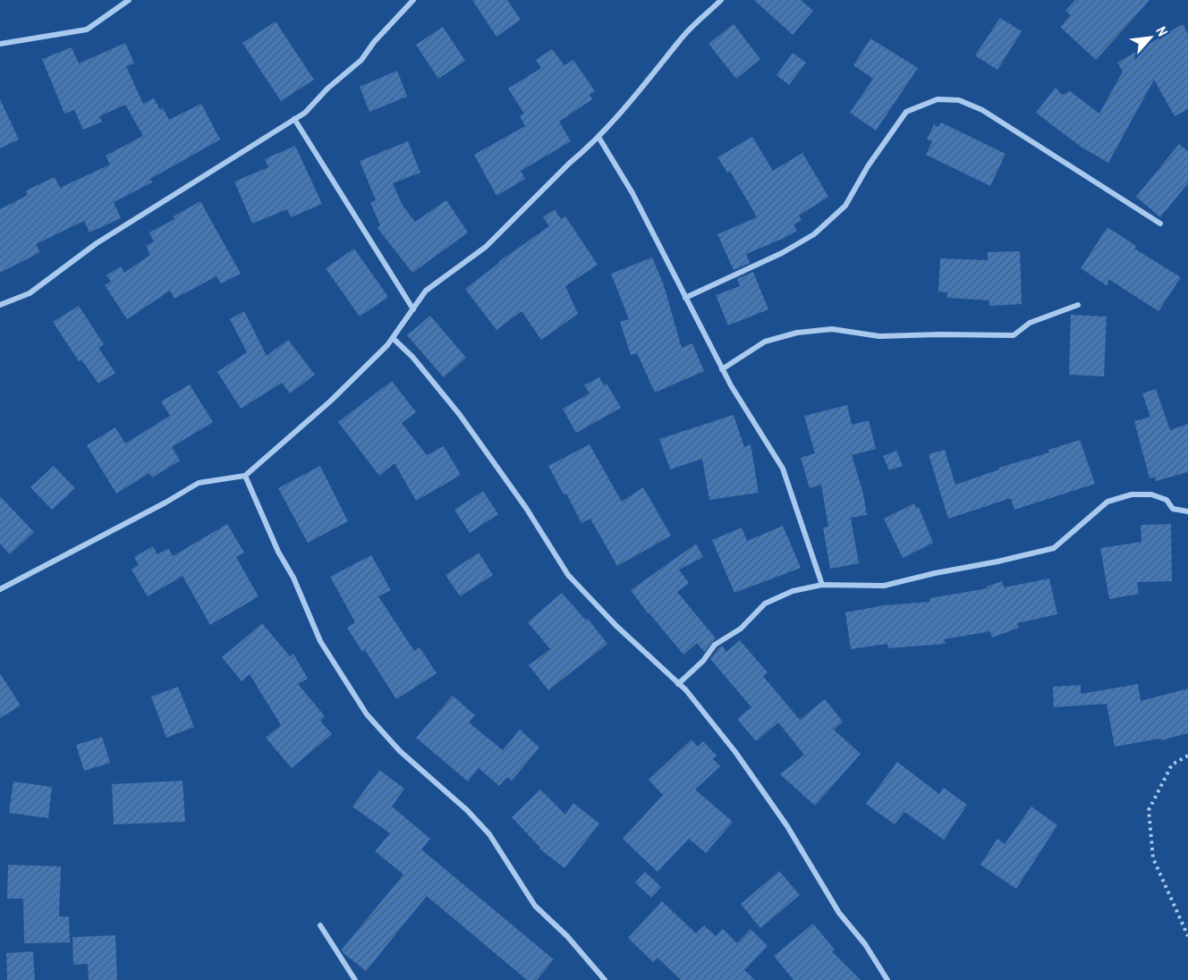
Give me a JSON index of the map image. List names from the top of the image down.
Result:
{
  "north": "top right"
}
